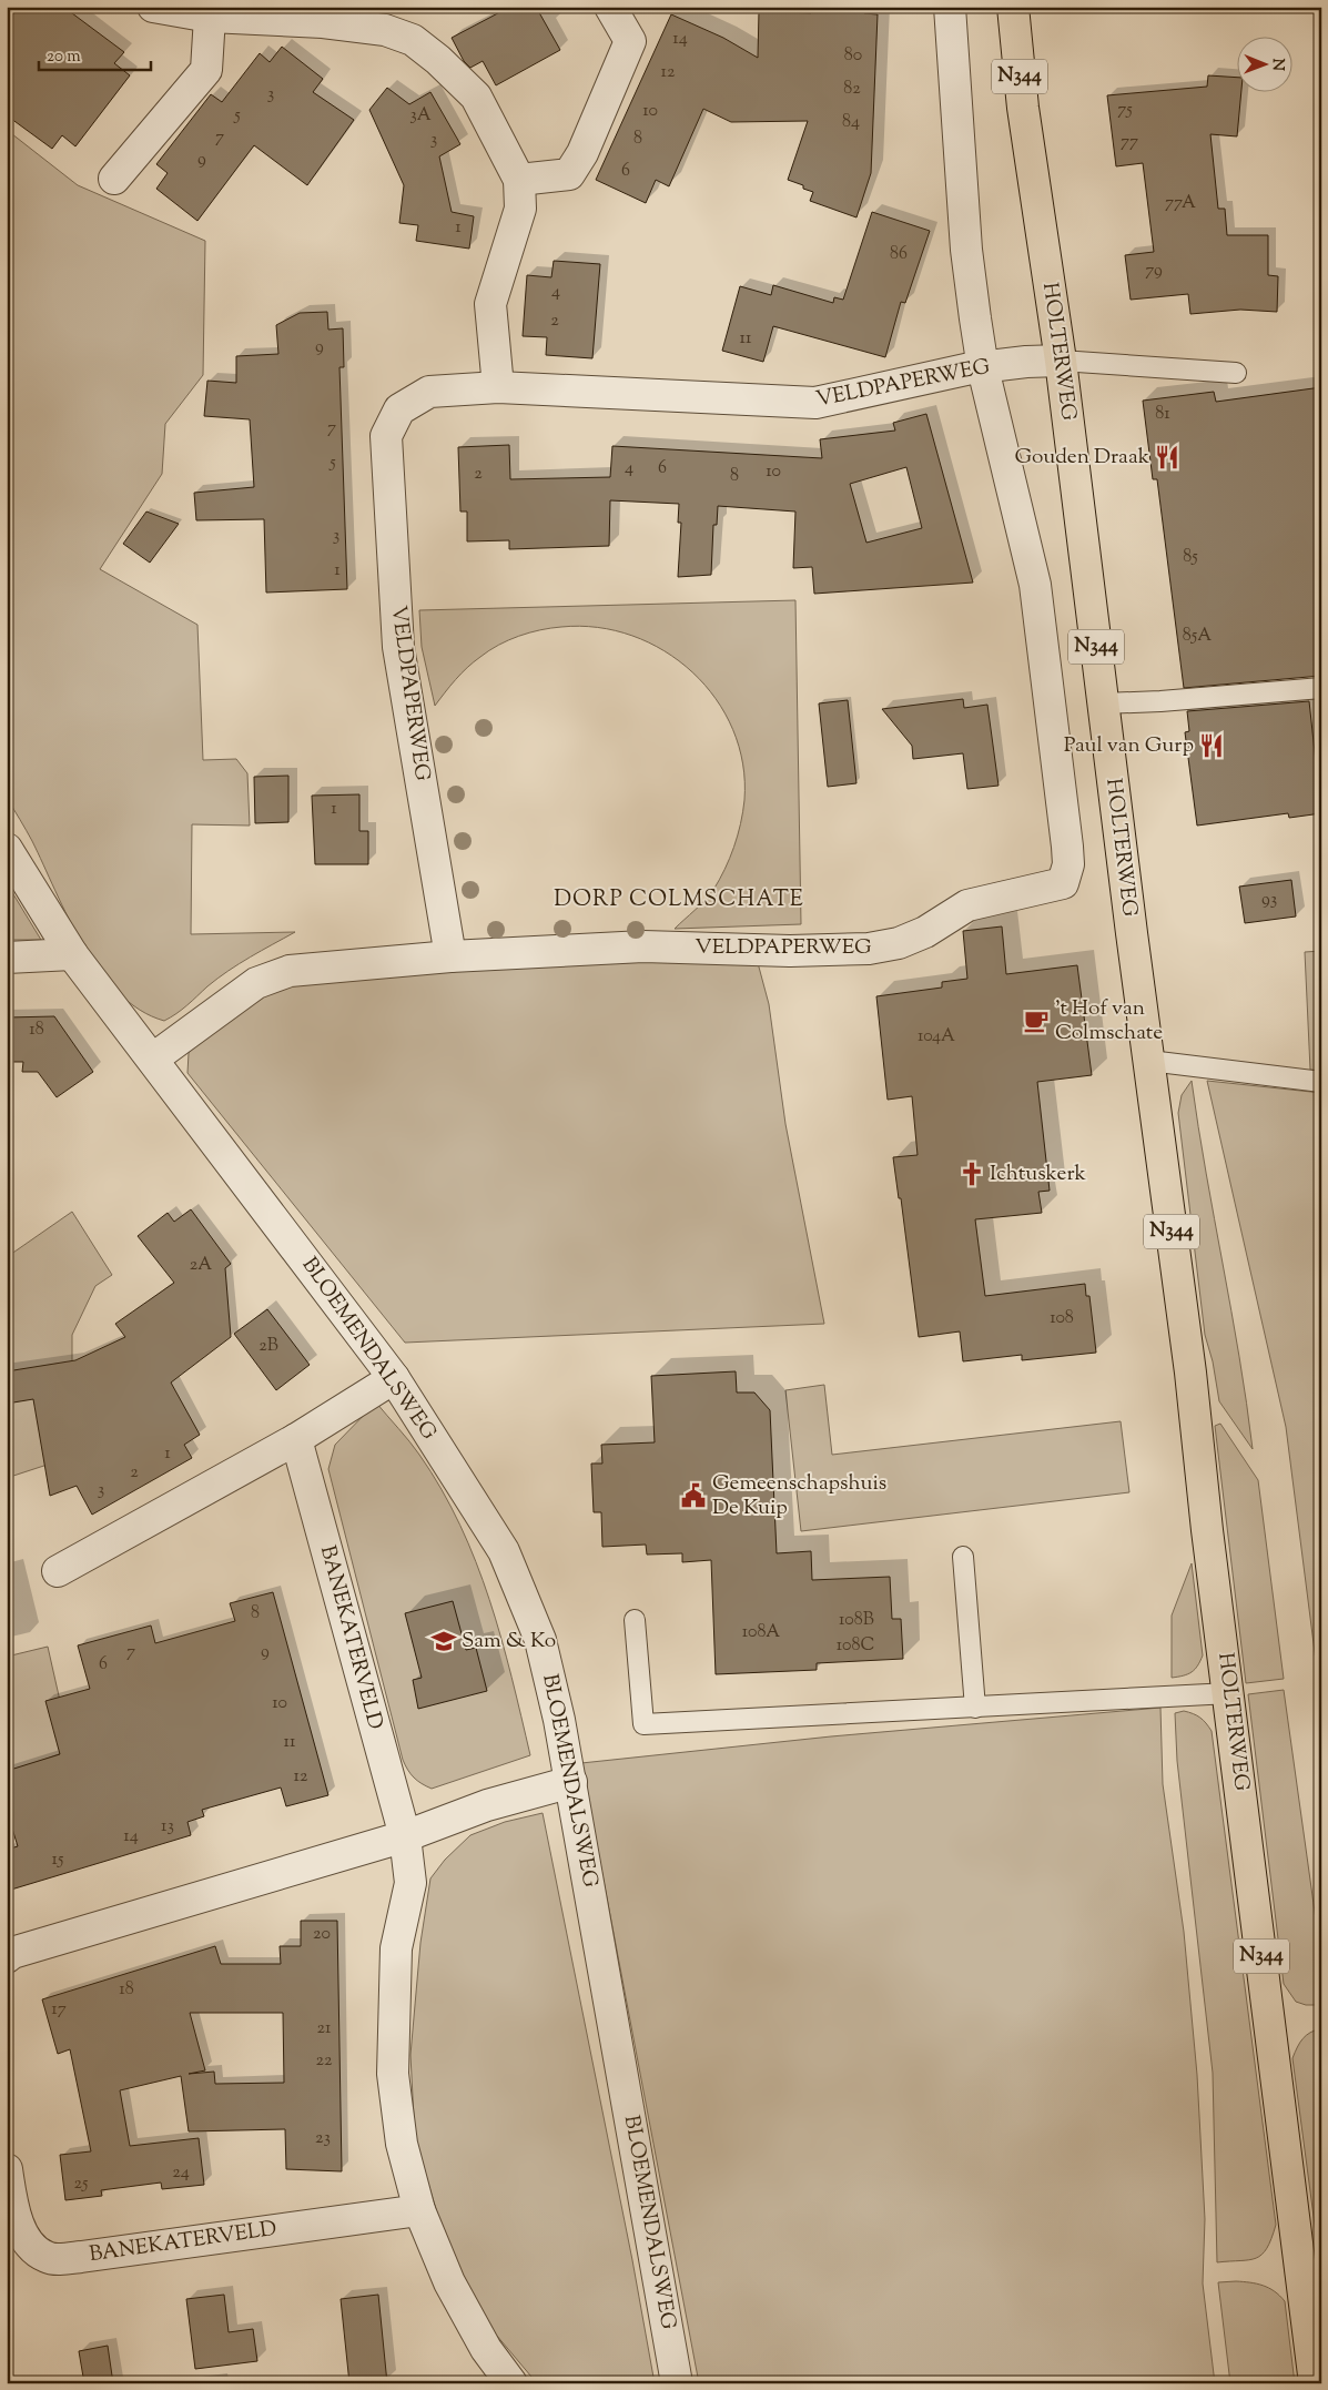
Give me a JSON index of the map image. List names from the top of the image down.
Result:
{
  "streets": {
    "main road": ["N344", "HOLTERWEG"],
    "street": ["VELDPAPERWEG", "BLOEMENDALSWEG", "BANEKATERVELD"]
  },
  "crossings": [
    ["HOLTERWEG", "VELDPAPERWEG"]
  ],
  "districts": ["DORP COLMSCHATE"],
  "places": {
    "restaurant": ["Gouden Draak", "Paul van Gurp"],
    "cafe": ["'t Hof van Colmschate"],
    "church": ["Ichtuskerk"],
    "public building": ["Gemeenschapshuis De Kuip"],
    "school or university": ["Sam & Ko"]
  },
  "house_numbers": [
    "14",
    "80",
    "12",
    "82",
    "3",
    "75",
    "10",
    "5",
    "3A",
    "84",
    "7",
    "8",
    "3",
    "77",
    "9",
    "6",
    "77A",
    "1",
    "86",
    "79",
    "4",
    "2",
    "11",
    "9",
    "81",
    "7",
    "5",
    "4",
    "6",
    "10",
    "2",
    "8",
    "3",
    "85",
    "1",
    "85A",
    "1",
    "93",
    "18",
    "104A",
    "2A",
    "108",
    "2B",
    "1",
    "2",
    "3",
    "8",
    "108B",
    "108A",
    "108C",
    "7",
    "9",
    "6",
    "10",
    "11",
    "12",
    "13",
    "14",
    "15",
    "20",
    "18",
    "17",
    "21",
    "22",
    "23",
    "24",
    "25"
  ],
  "scale_bar": "20 m",
  "north": "right"
}
